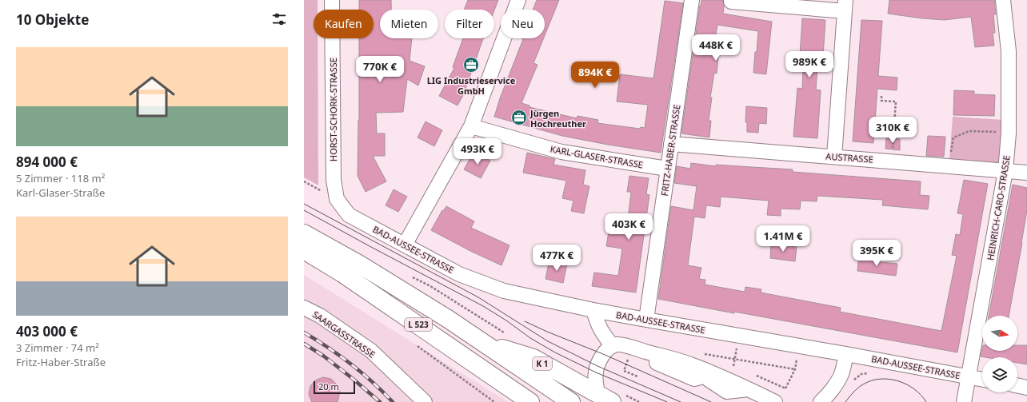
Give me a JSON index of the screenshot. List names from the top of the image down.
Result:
{
  "streets": {
    "highway": ["L 523", "K 1"],
    "street": [
      "HORST-SCHORK-STRASSE",
      "FRITZ-HABER-STRASSE",
      "KARL-GLASER-STRASSE",
      "AUSTRASSE",
      "HEINRICH-CARO-STRASSE",
      "BAD-AUSSEE-STRASSE",
      "SAARGASSTRASSE"
    ]
  },
  "crossings": [
    ["HORST-SCHORK-STRASSE", "BAD-AUSSEE-STRASSE"],
    ["FRITZ-HABER-STRASSE", "KARL-GLASER-STRASSE"],
    ["FRITZ-HABER-STRASSE", "AUSTRASSE"],
    ["FRITZ-HABER-STRASSE", "BAD-AUSSEE-STRASSE"],
    ["AUSTRASSE", "HEINRICH-CARO-STRASSE"],
    ["HEINRICH-CARO-STRASSE", "BAD-AUSSEE-STRASSE"],
    ["L 523", "K 1"]
  ],
  "places": {
    "office": ["LIG Industrieservice GmbH", "Jürgen Hochreuther"]
  },
  "scale_bar": "20 m",
  "north": "right",
  "page": {
    "heading": "10 Objekte",
    "chip": [
      "Kaufen",
      "Mieten",
      "Filter",
      "Neu"
    ],
    "price": [
      "448K €",
      "989K €",
      "770K €",
      "894K €",
      "310K €",
      "493K €",
      "403K €",
      "1.41M €",
      "395K €",
      "477K €"
    ],
    "list": [
      {
        "name": "894 000 €",
        "note": "5 Zimmer · 118 m² · Karl-Glaser-Straße"
      },
      {
        "name": "403 000 €",
        "note": "3 Zimmer · 74 m² · Fritz-Haber-Straße"
      }
    ],
    "scale": "20 m"
  }
}
